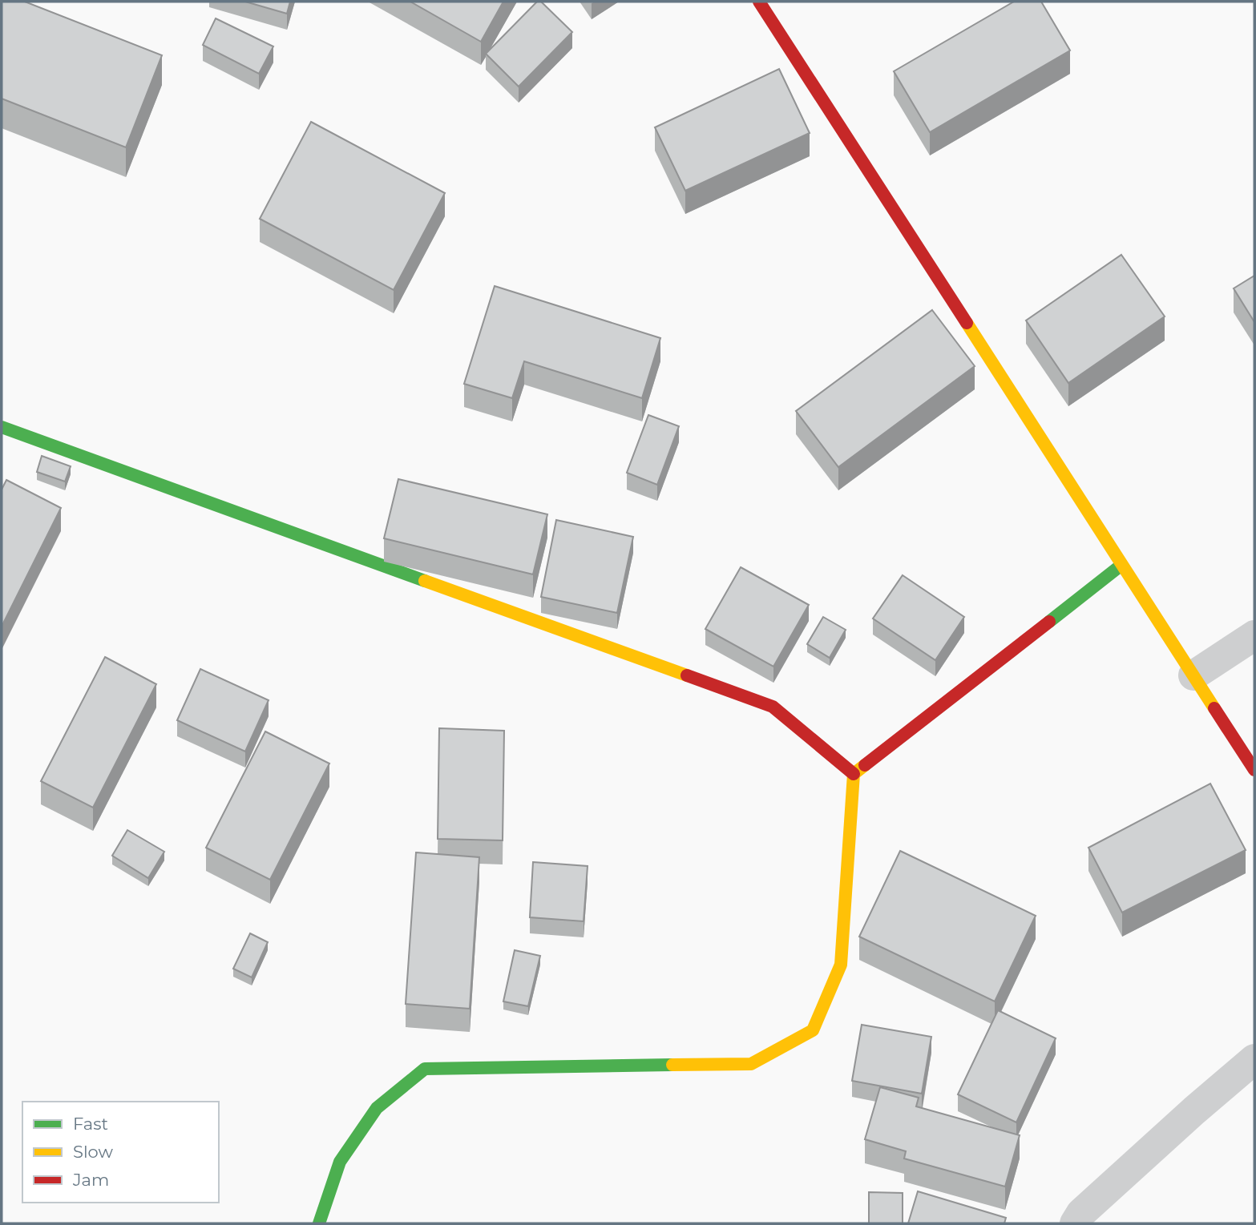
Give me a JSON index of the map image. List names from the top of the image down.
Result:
{
  "legend": ["Fast", "Slow", "Jam"]
}
